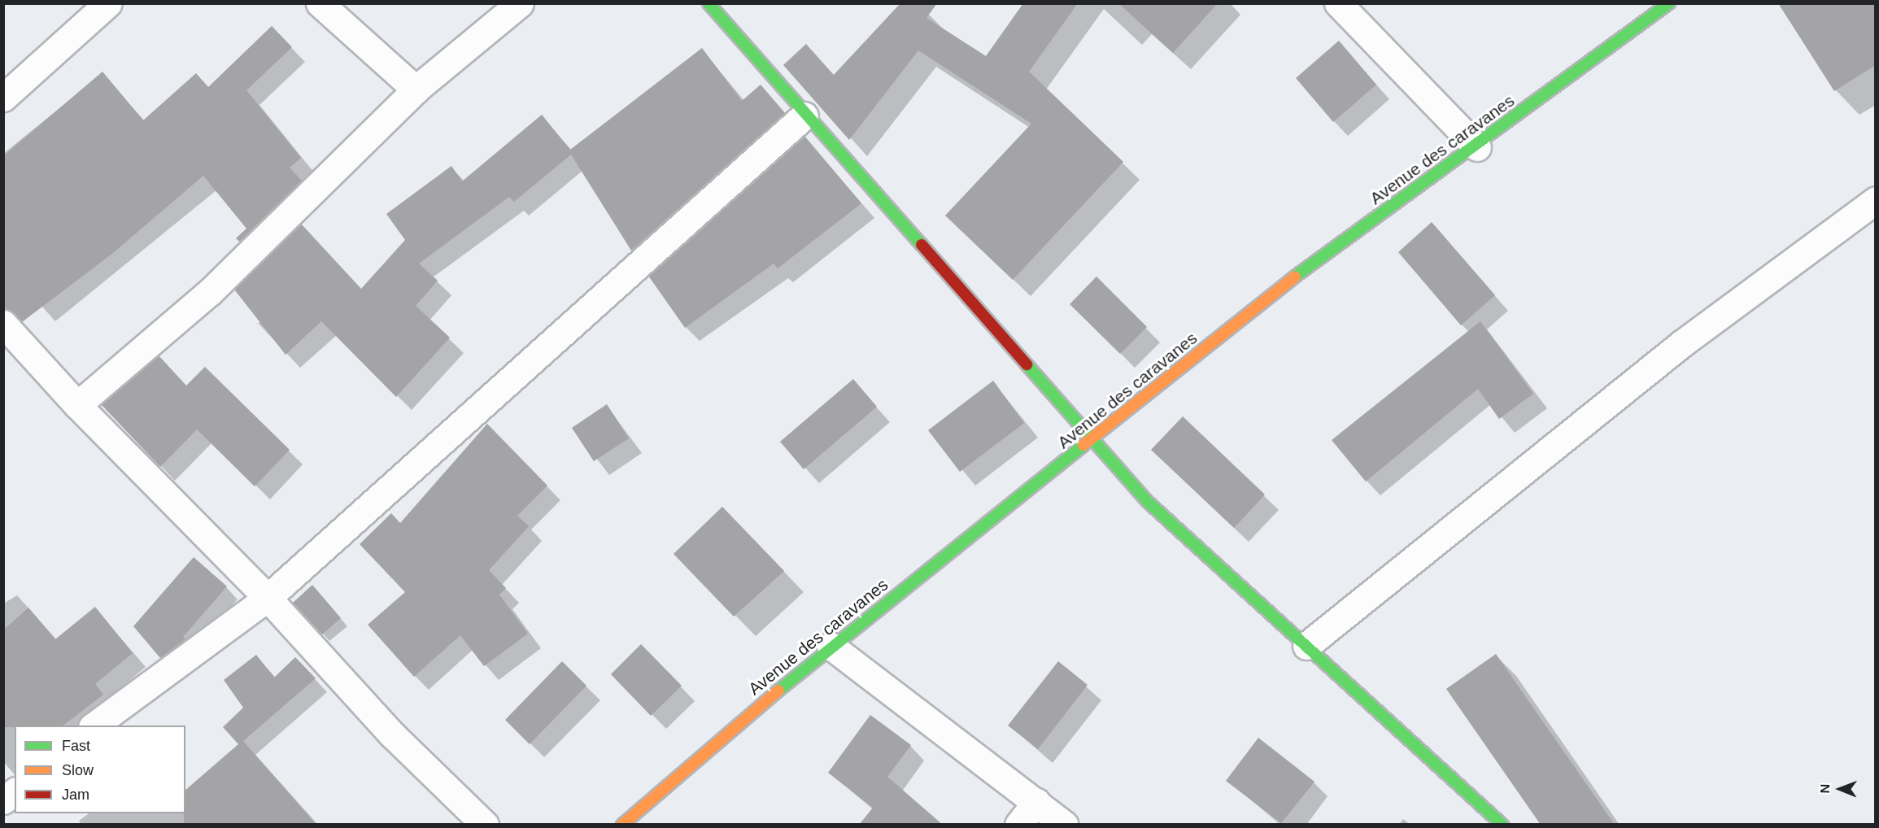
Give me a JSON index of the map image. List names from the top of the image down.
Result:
{
  "streets": {
    "street": ["Avenue des caravanes"]
  },
  "legend": ["Fast", "Slow", "Jam"],
  "north": "left"
}
